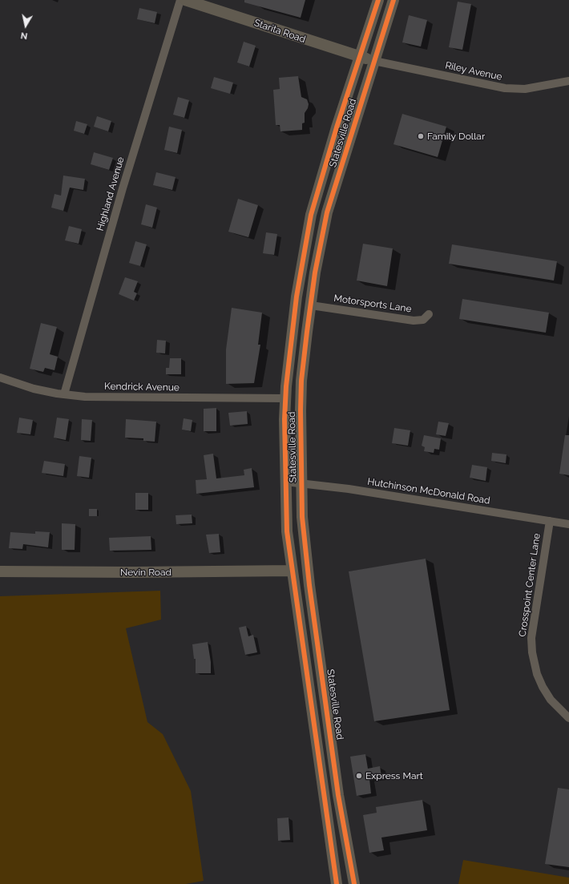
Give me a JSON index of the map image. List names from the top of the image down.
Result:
{
  "streets": {
    "main road": ["Starita Road", "Statesville Road", "Nevin Road"],
    "street": [
      "Riley Avenue",
      "Highland Avenue",
      "Motorsports Lane",
      "Kendrick Avenue",
      "Hutchinson McDonald Road",
      "Crosspoint Center Lane"
    ]
  },
  "crossings": [
    ["Starita Road", "Riley Avenue"],
    ["Starita Road", "Statesville Road"],
    ["Riley Avenue", "Statesville Road"],
    ["Statesville Road", "Motorsports Lane"],
    ["Statesville Road", "Kendrick Avenue"],
    ["Statesville Road", "Hutchinson McDonald Road"],
    ["Statesville Road", "Nevin Road"],
    ["Highland Avenue", "Kendrick Avenue"],
    ["Hutchinson McDonald Road", "Crosspoint Center Lane"]
  ],
  "places": ["Family Dollar", "Express Mart"],
  "north": "bottom"
}
